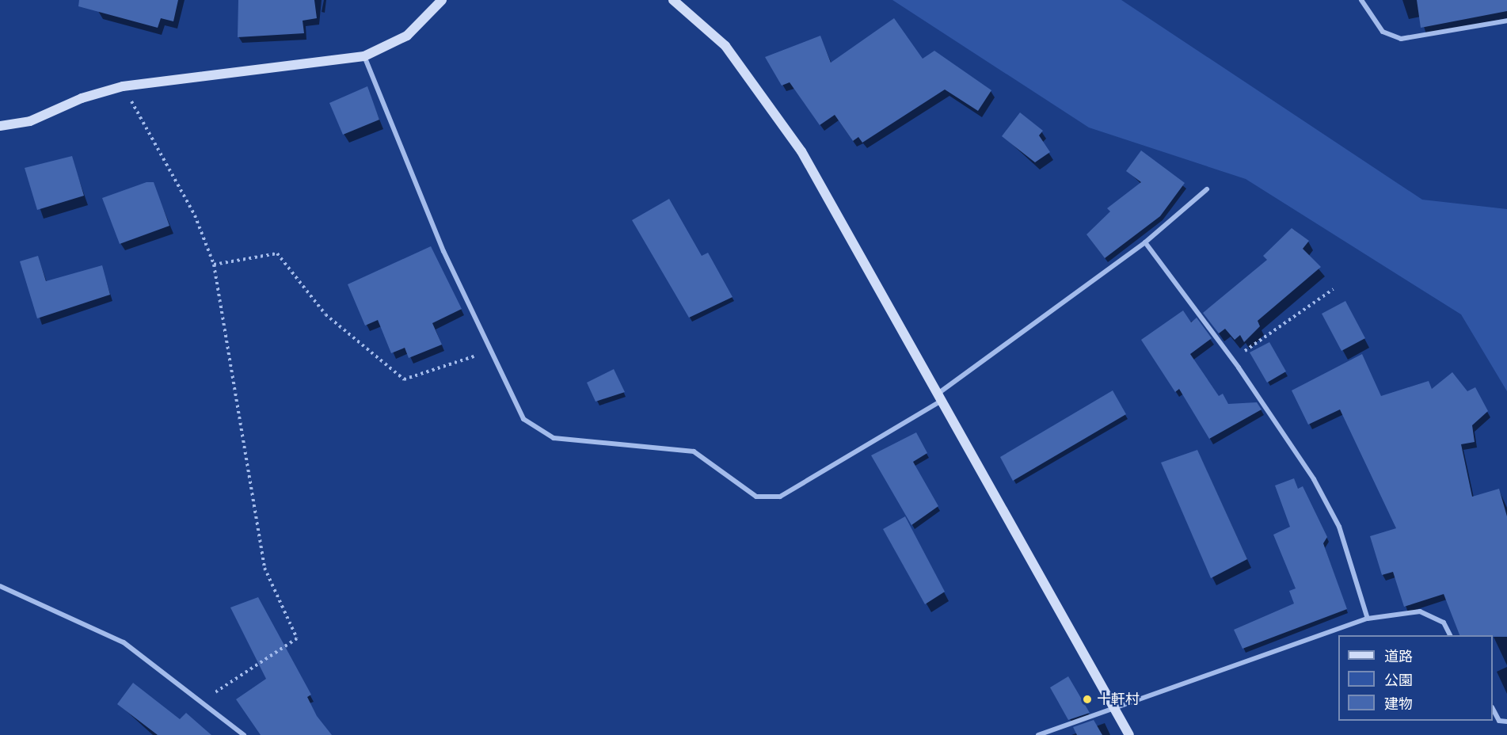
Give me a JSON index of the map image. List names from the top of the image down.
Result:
{
  "places": ["十軒村"],
  "legend": ["道路", "公園", "建物"]
}
